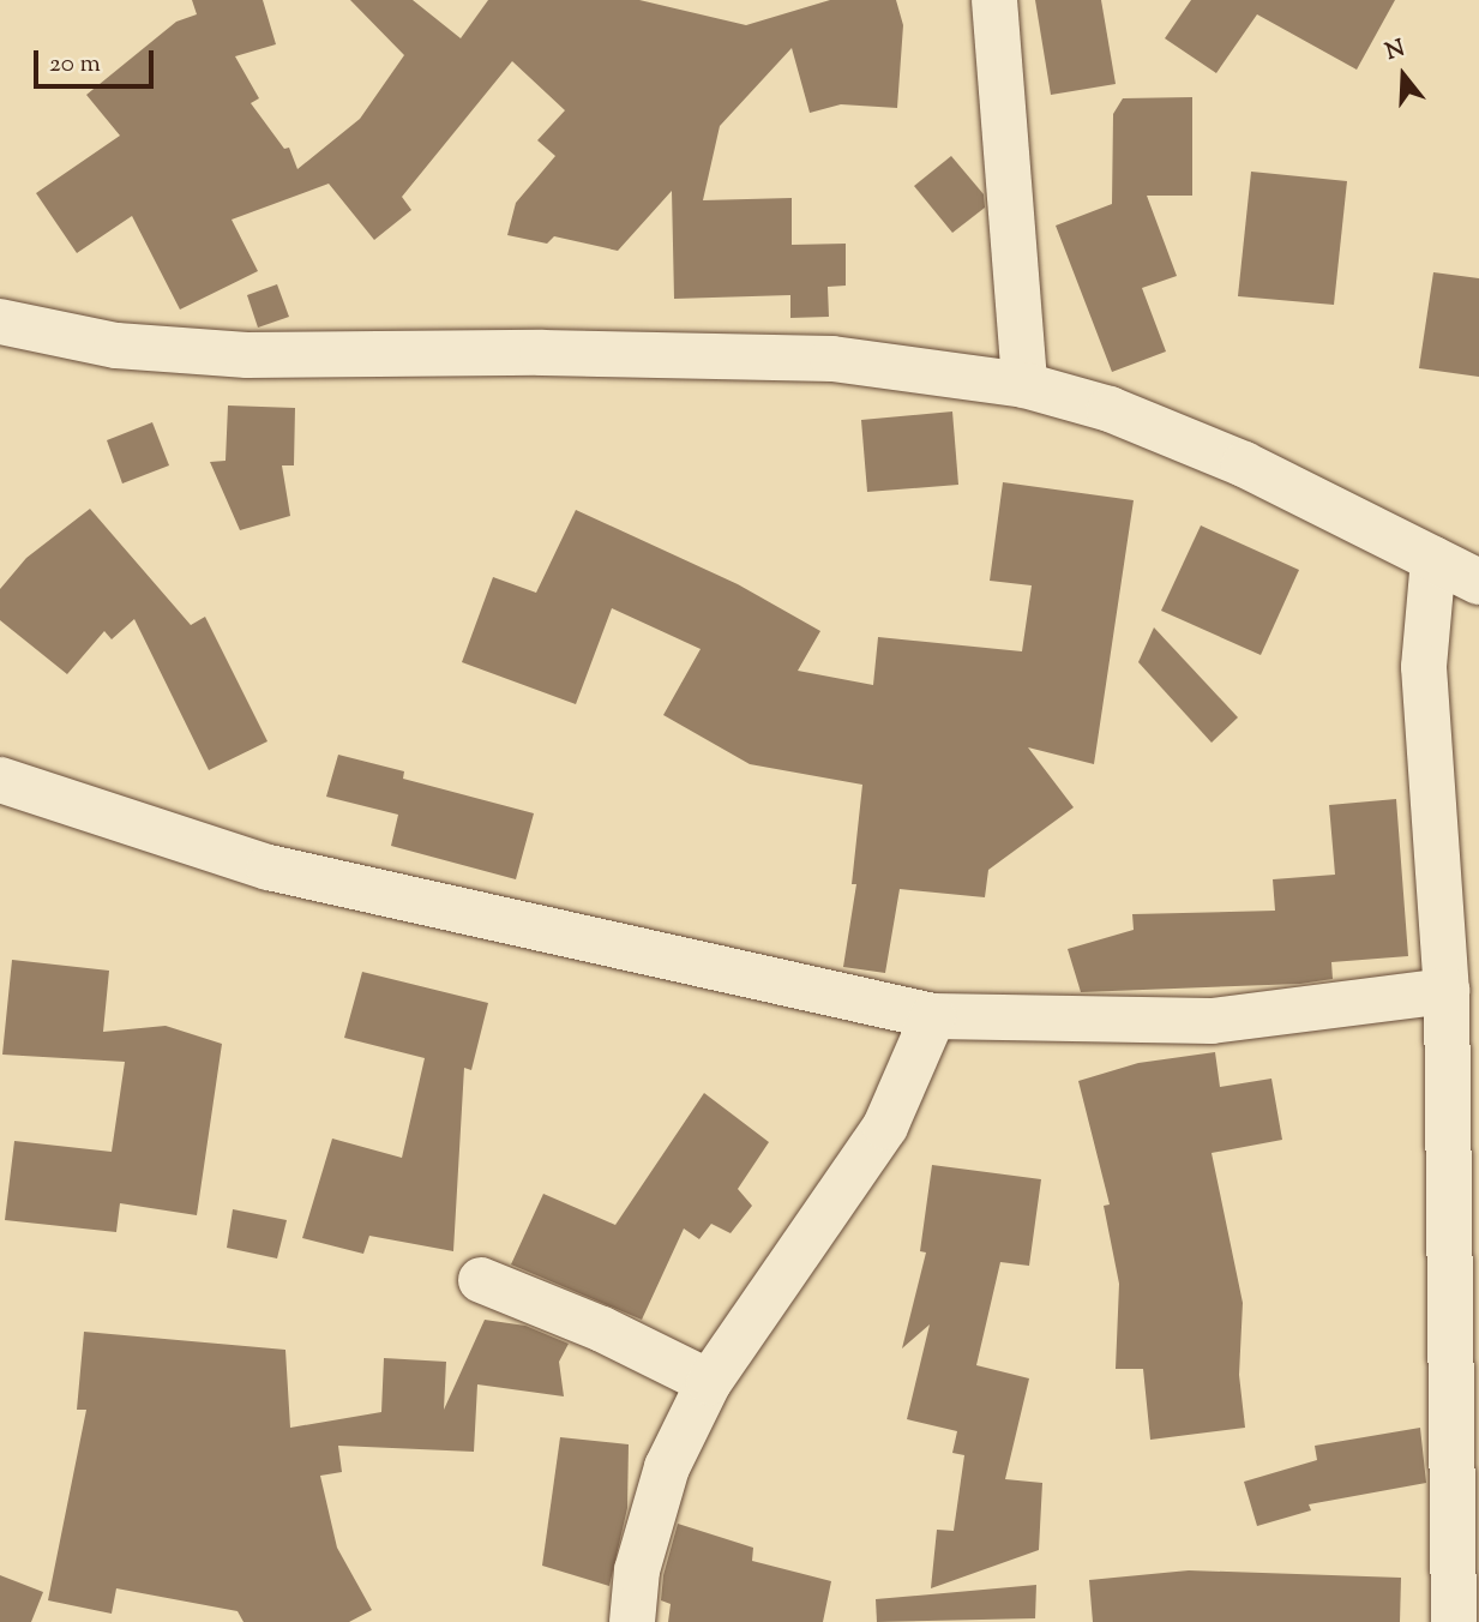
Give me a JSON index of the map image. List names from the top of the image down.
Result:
{
  "scale_bar": "20 m",
  "north": "top"
}
